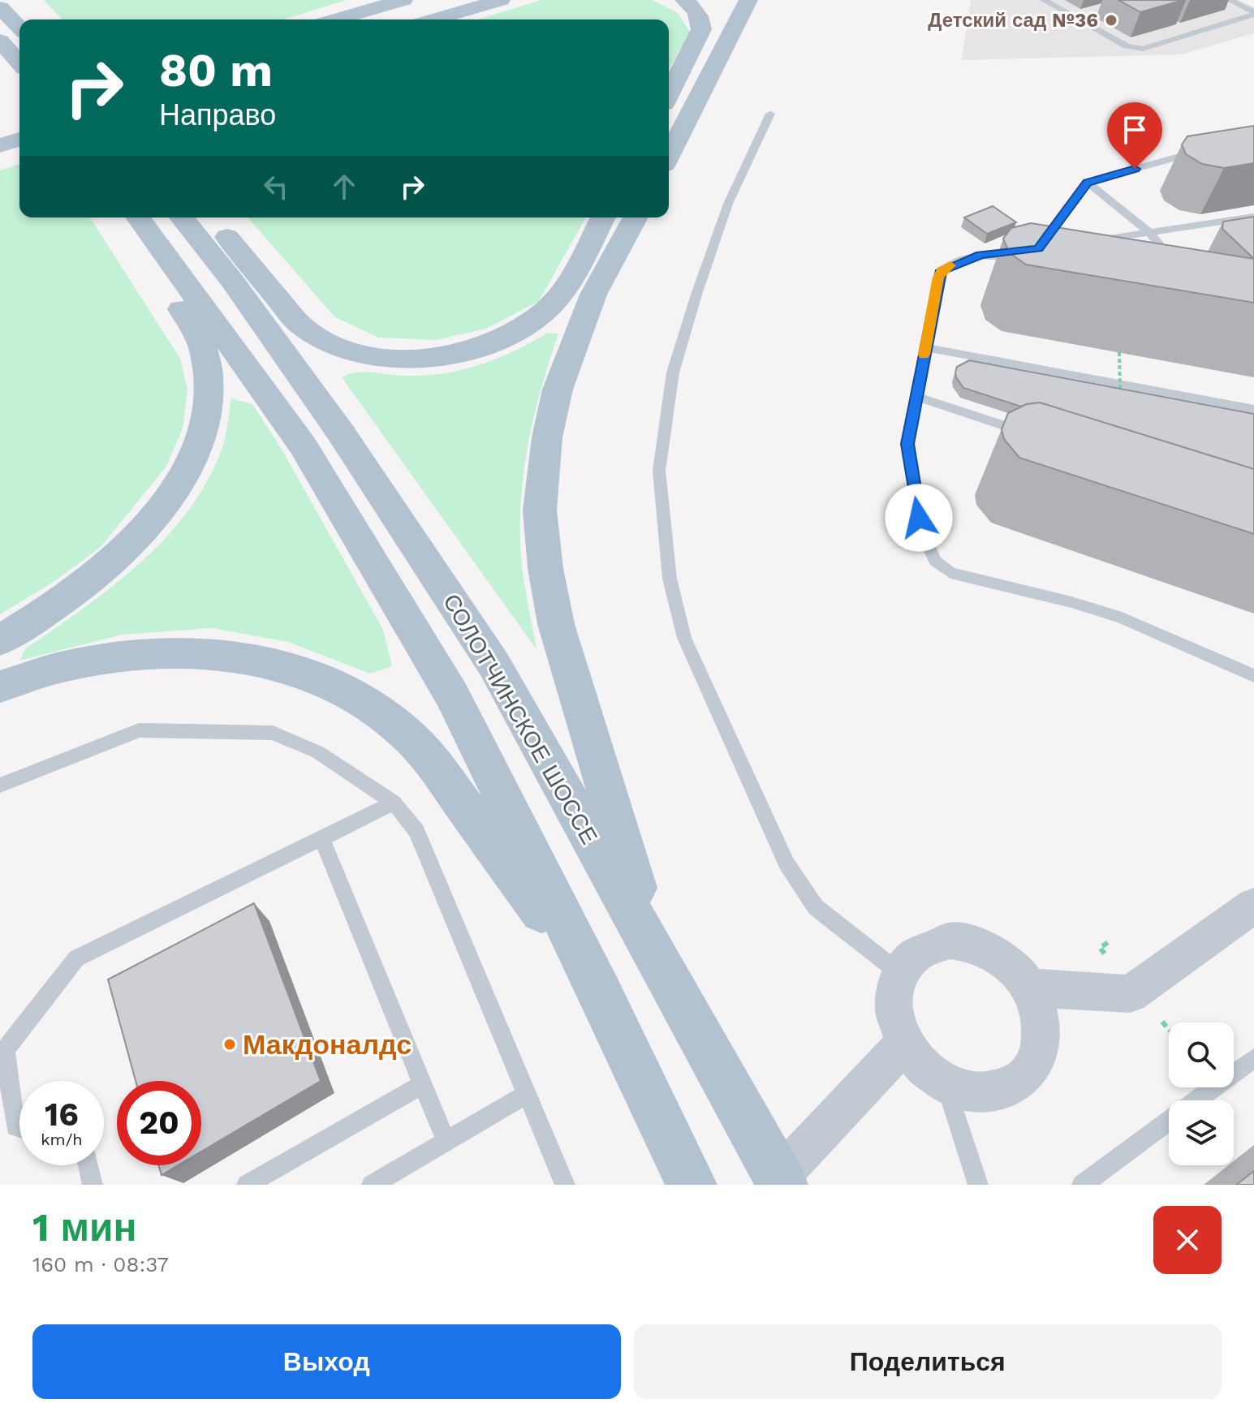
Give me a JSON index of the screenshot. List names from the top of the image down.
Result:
{
  "streets": {
    "main road": ["СОЛОТЧИНСКОЕ ШОССЕ"]
  },
  "places": ["Детский сад №36", "Макдоналдс"],
  "page": {
    "turn": ["80 m", "Направо"],
    "speed": "16 km/h",
    "limit": "20",
    "heading": ["1 мин", "160 m · 08:37"],
    "buttons": ["Выход", "Поделиться"]
  }
}
